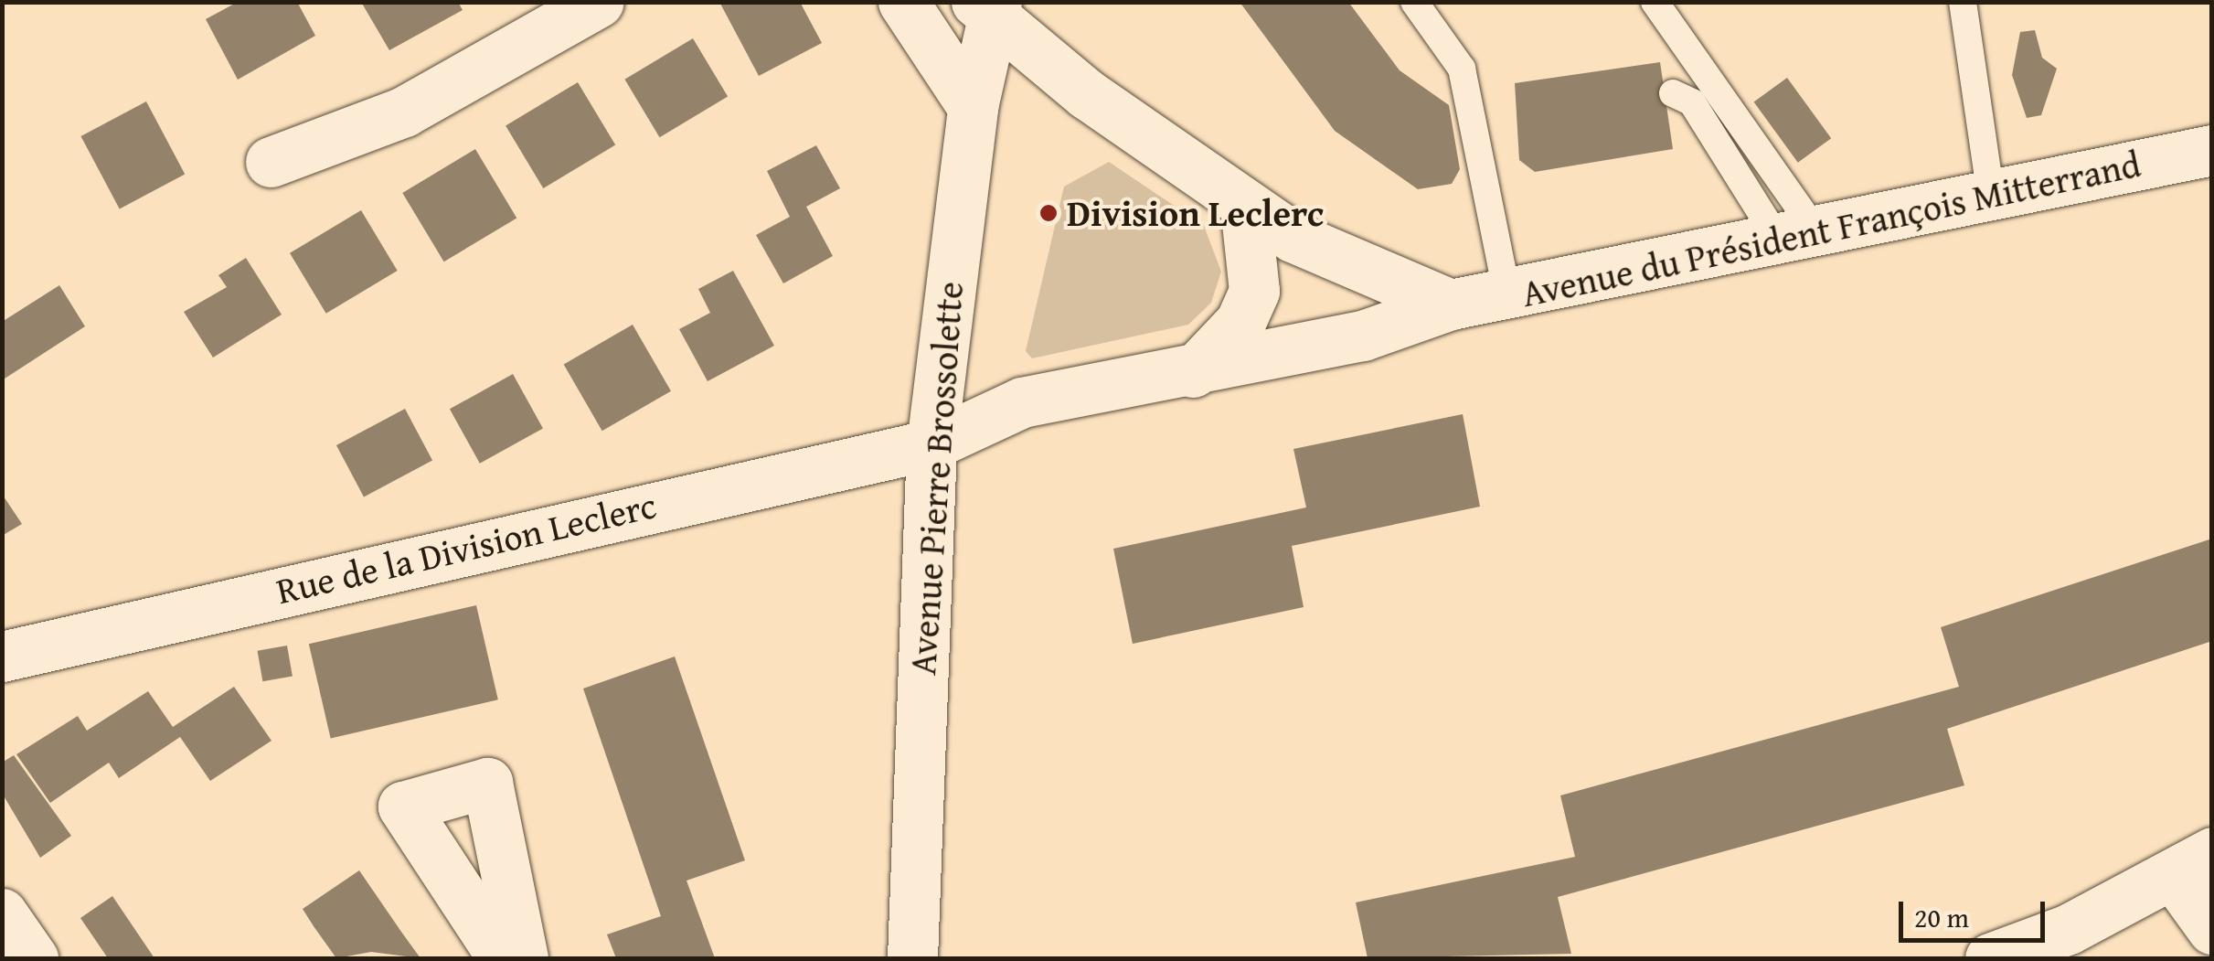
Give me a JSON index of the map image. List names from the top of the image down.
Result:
{
  "streets": {
    "street": ["Avenue du Président François Mitterrand", "Avenue Pierre Brossolette", "Rue de la Division Leclerc"]
  },
  "crossings": [
    ["Avenue du Président François Mitterrand", "Avenue Pierre Brossolette"],
    ["Avenue du Président François Mitterrand", "Rue de la Division Leclerc"],
    ["Avenue Pierre Brossolette", "Rue de la Division Leclerc"]
  ],
  "places": ["Division Leclerc"],
  "scale_bar": "20 m"
}
